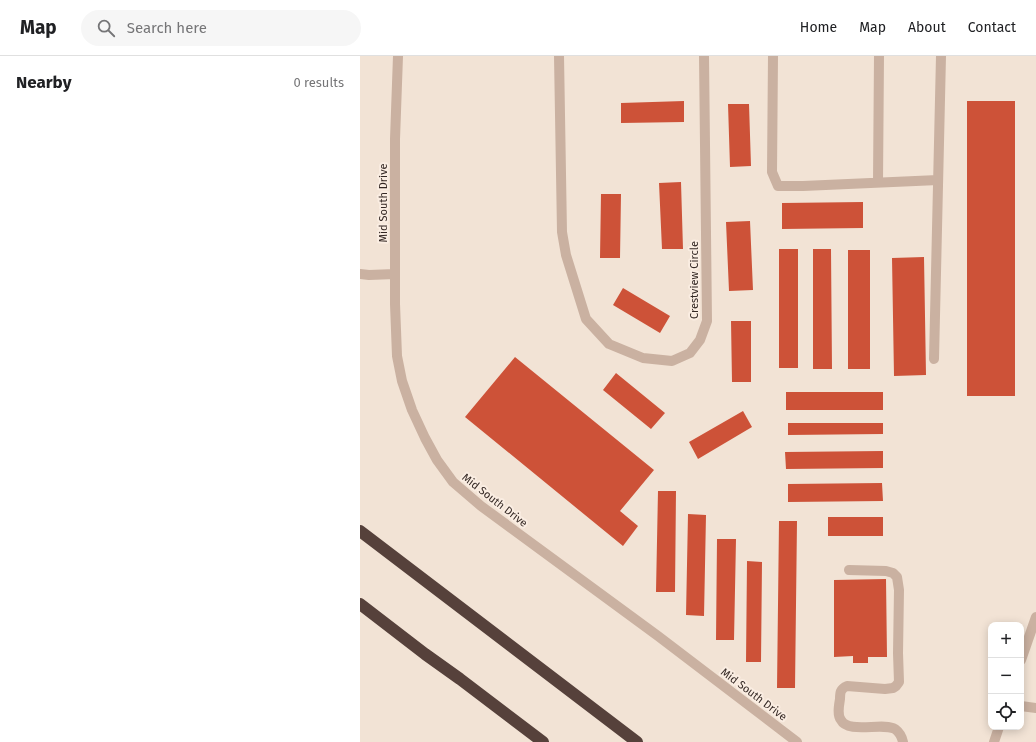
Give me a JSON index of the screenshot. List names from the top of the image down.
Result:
{
  "streets": {
    "street": ["Mid South Drive", "Crestview Circle"]
  },
  "page": {
    "header": "Map",
    "search": "Search here",
    "nav": [
      "Home",
      "Map",
      "About",
      "Contact"
    ],
    "heading": ["Nearby", "0 results"],
    "map_buttons": ["+", "−"]
  }
}
